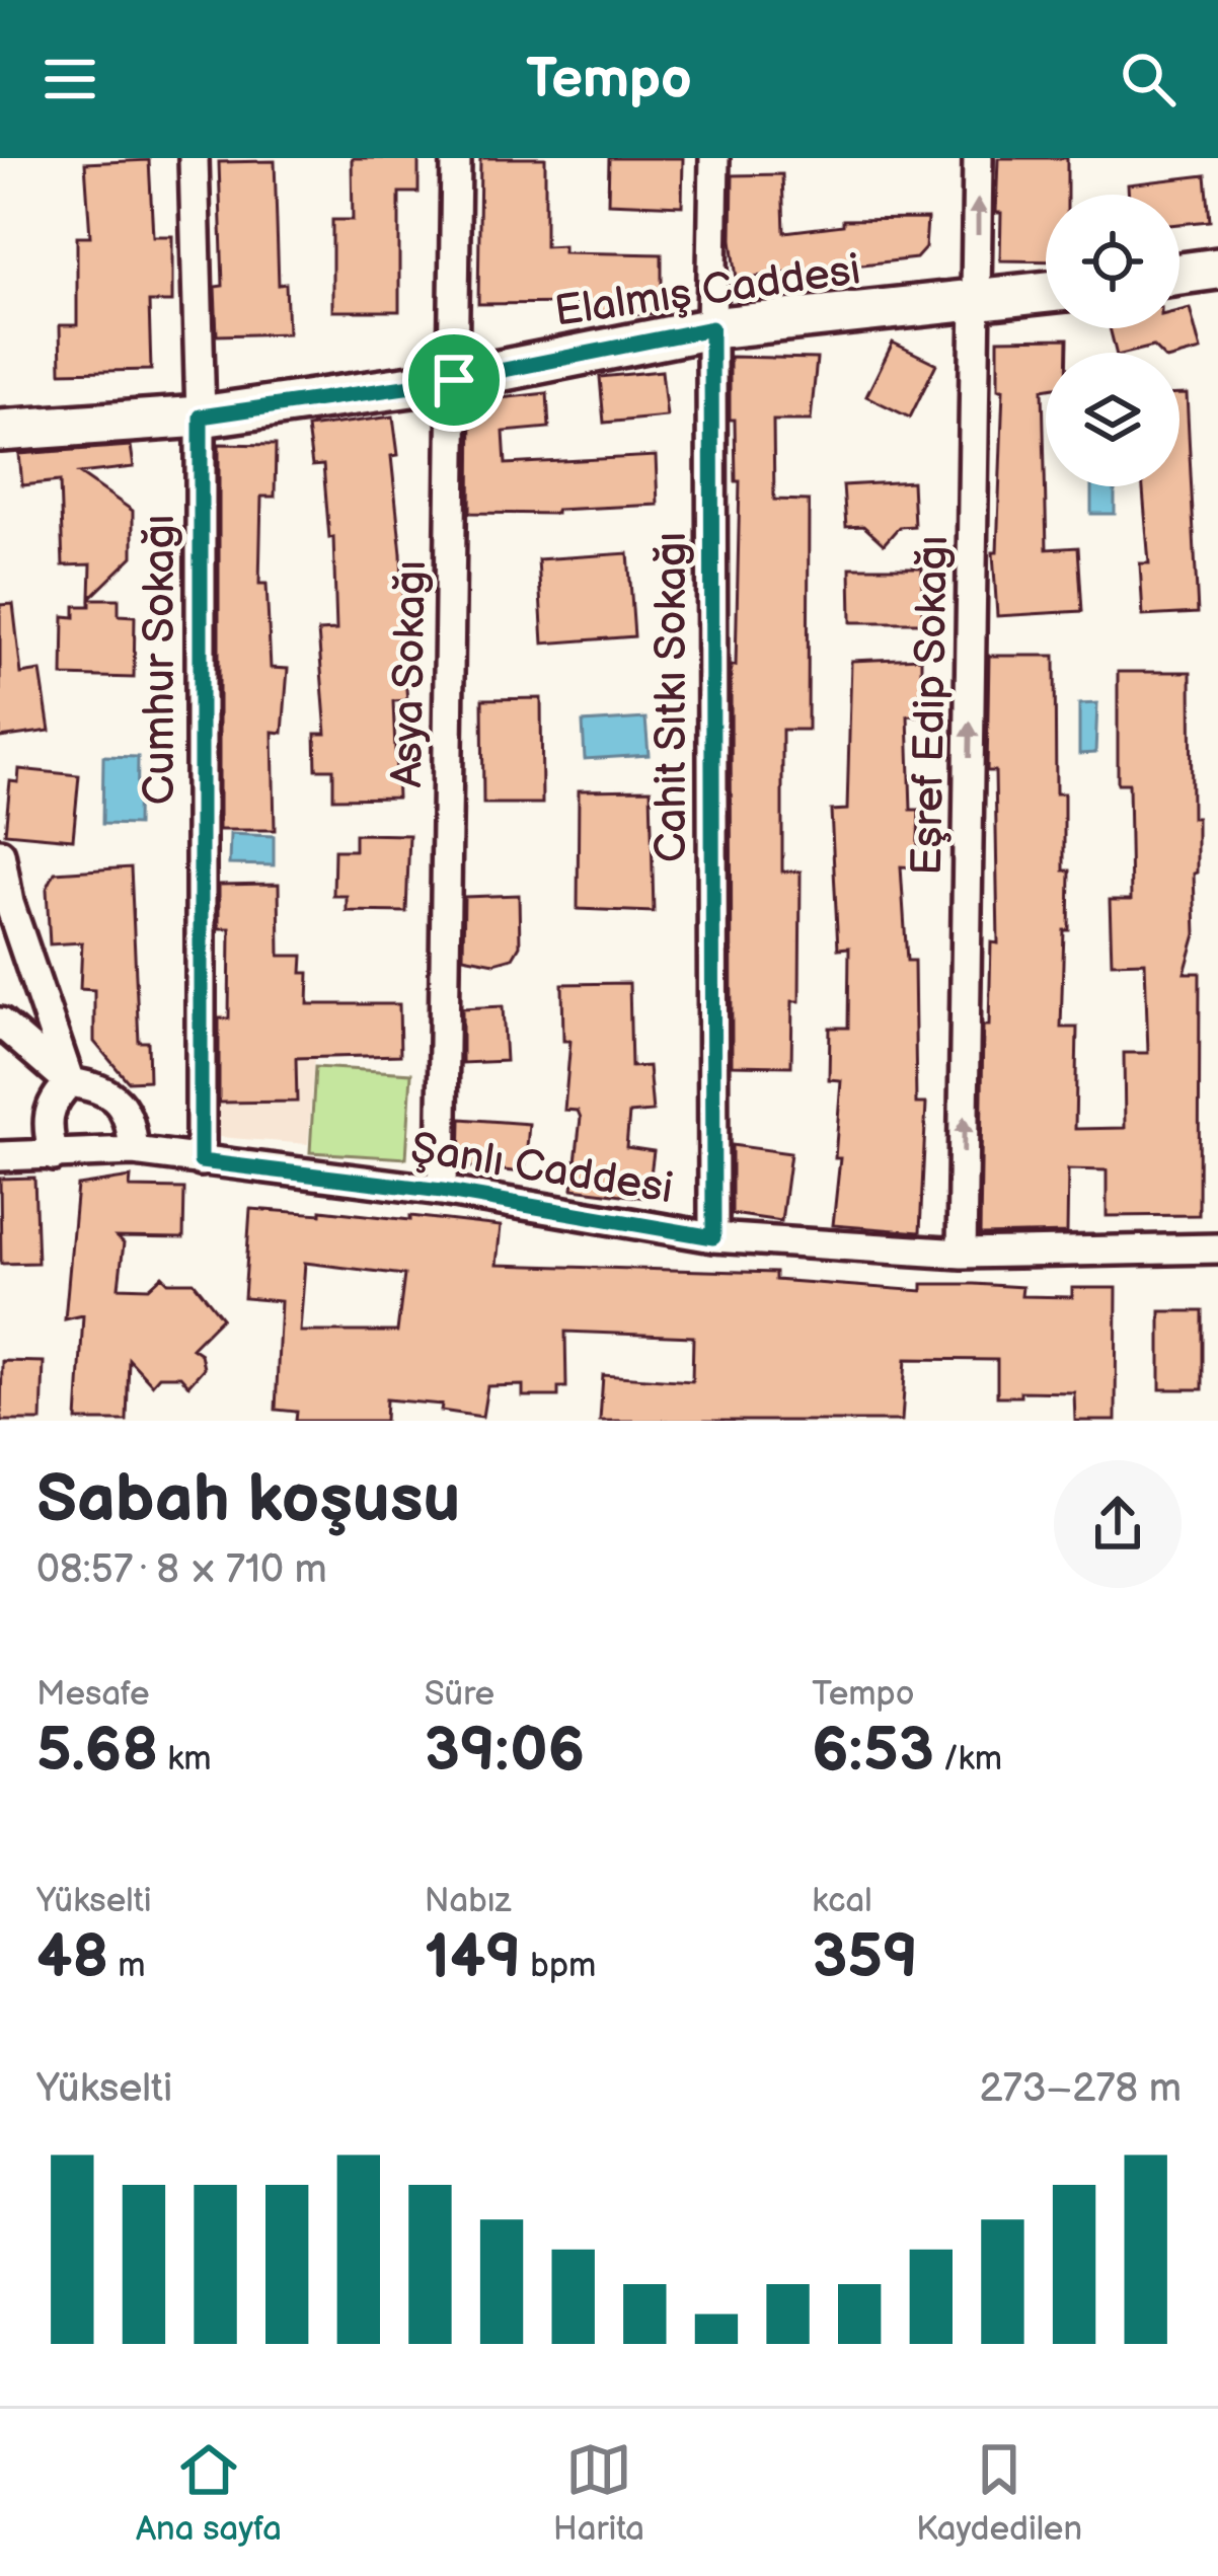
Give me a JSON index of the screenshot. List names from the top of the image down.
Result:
{
  "streets": {
    "street": [
      "Elalmış Caddesi",
      "Cumhur Sokağı",
      "Asya Sokağı",
      "Cahit Sıtkı Sokağı",
      "Eşref Edip Sokağı",
      "Şanlı Caddesi"
    ]
  },
  "crossings": [
    ["Elalmış Caddesi", "Cumhur Sokağı"],
    ["Elalmış Caddesi", "Asya Sokağı"],
    ["Elalmış Caddesi", "Cahit Sıtkı Sokağı"],
    ["Elalmış Caddesi", "Eşref Edip Sokağı"],
    ["Cumhur Sokağı", "Şanlı Caddesi"],
    ["Asya Sokağı", "Şanlı Caddesi"],
    ["Cahit Sıtkı Sokağı", "Şanlı Caddesi"],
    ["Eşref Edip Sokağı", "Şanlı Caddesi"]
  ],
  "one_way": ["Eşref Edip Sokağı"],
  "page": {
    "header": "Tempo",
    "heading": ["Sabah koşusu", "08:57 · 8 × 710 m"],
    "stats": [
      ["Mesafe", "5.68 km"],
      ["Süre", "39:06"],
      ["Tempo", "6:53 /km"],
      ["Yükselti", "48 m"],
      ["Nabız", "149 bpm"],
      ["kcal", "359"]
    ],
    "chart": ["Yükselti", "273–278 m"],
    "tabs": ["Ana sayfa", "Harita", "Kaydedilen"]
  }
}
